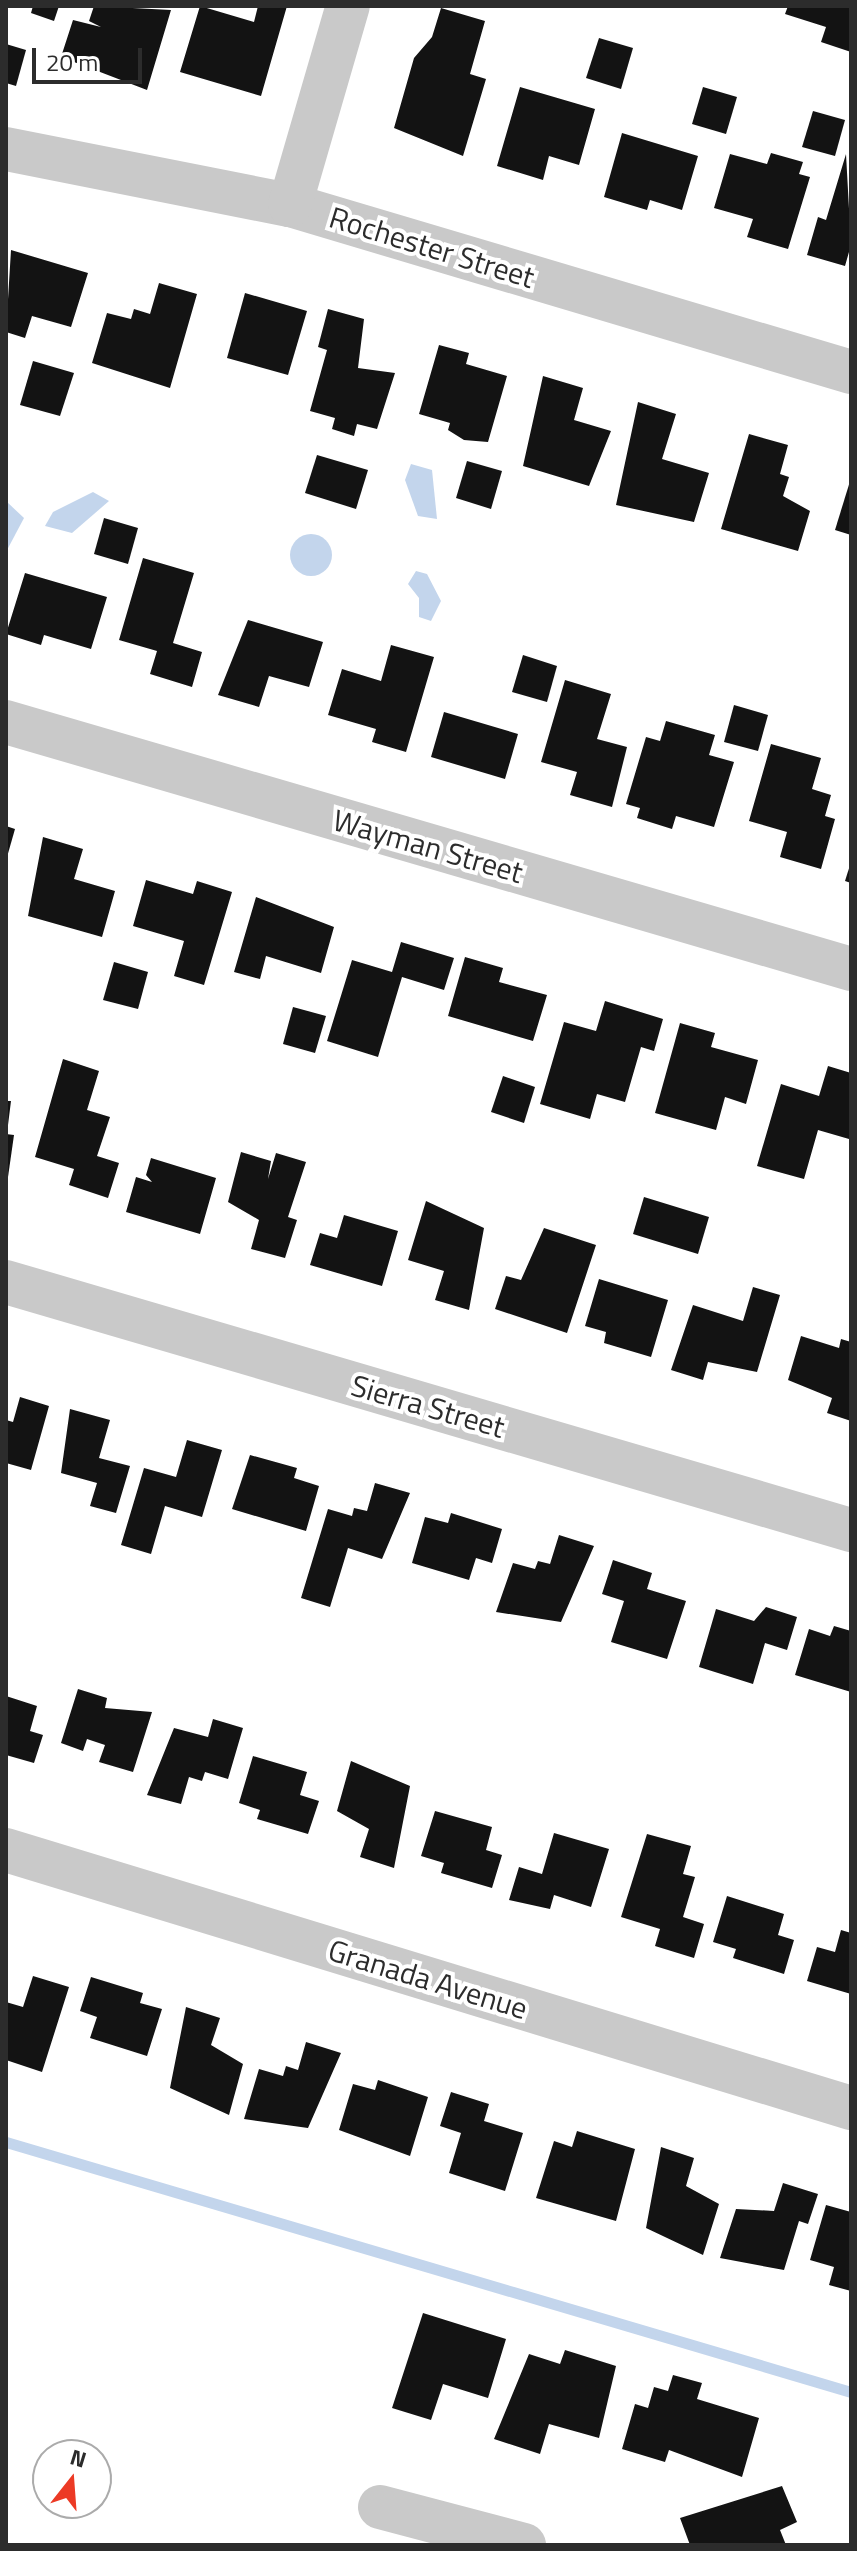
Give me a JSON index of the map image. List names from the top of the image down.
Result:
{
  "streets": {
    "street": [
      "Rochester Street",
      "Wayman Street",
      "Sierra Street",
      "Granada Avenue"
    ]
  },
  "scale_bar": "20 m",
  "north": "top"
}
